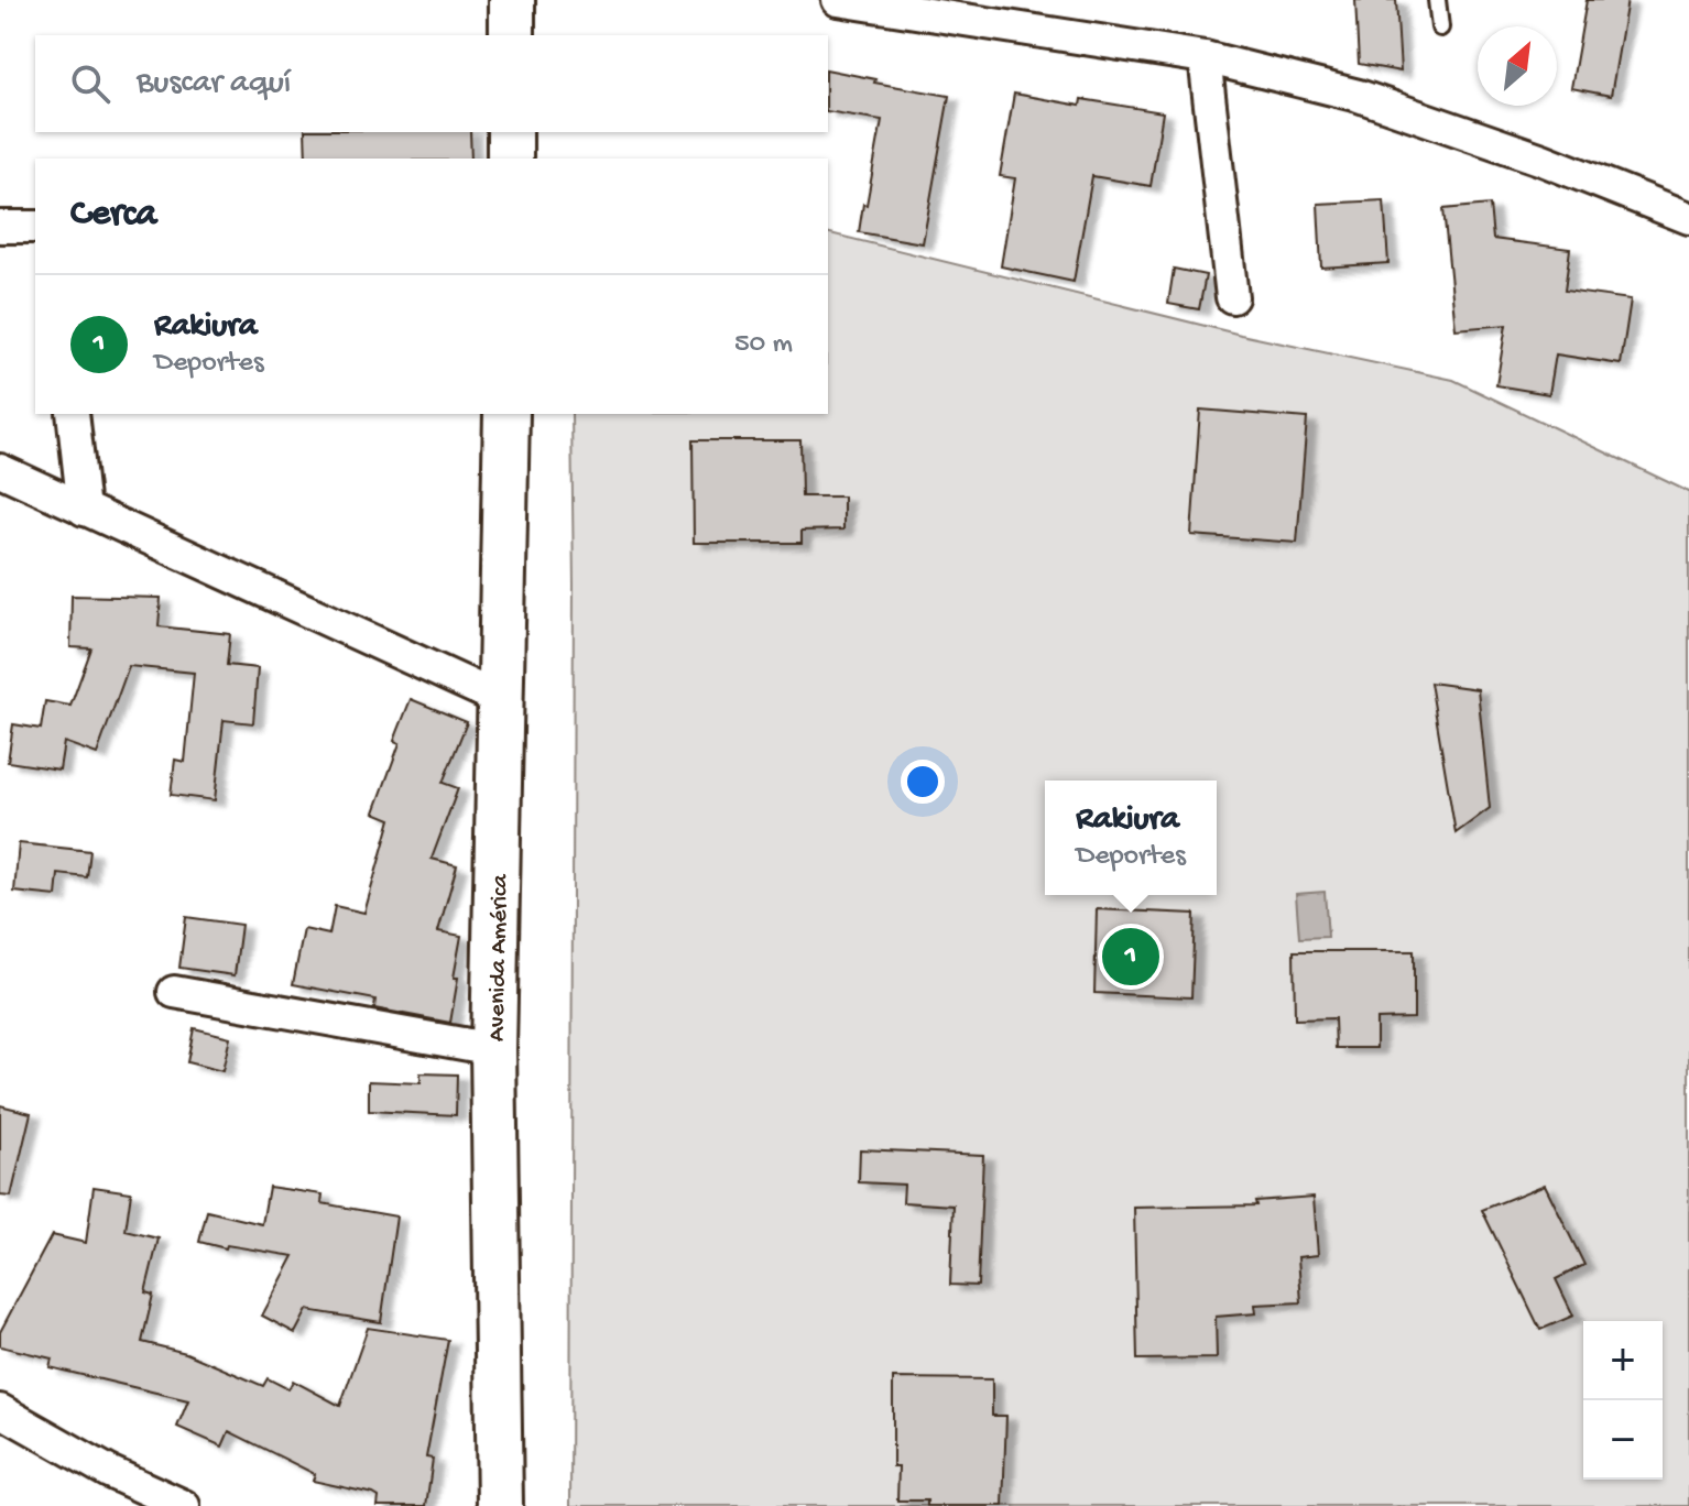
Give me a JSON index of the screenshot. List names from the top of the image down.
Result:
{
  "streets": {
    "main road": ["Avenida América"]
  },
  "north": "top right",
  "page": {
    "search": "Buscar aquí",
    "heading": "Cerca",
    "list": [
      {
        "mark": "1",
        "name": "Rakiura",
        "note": "Deportes",
        "value": "50 m"
      }
    ],
    "popup": ["Rakiura", "Deportes"],
    "pins": "1",
    "map_buttons": ["+", "−"]
  }
}
